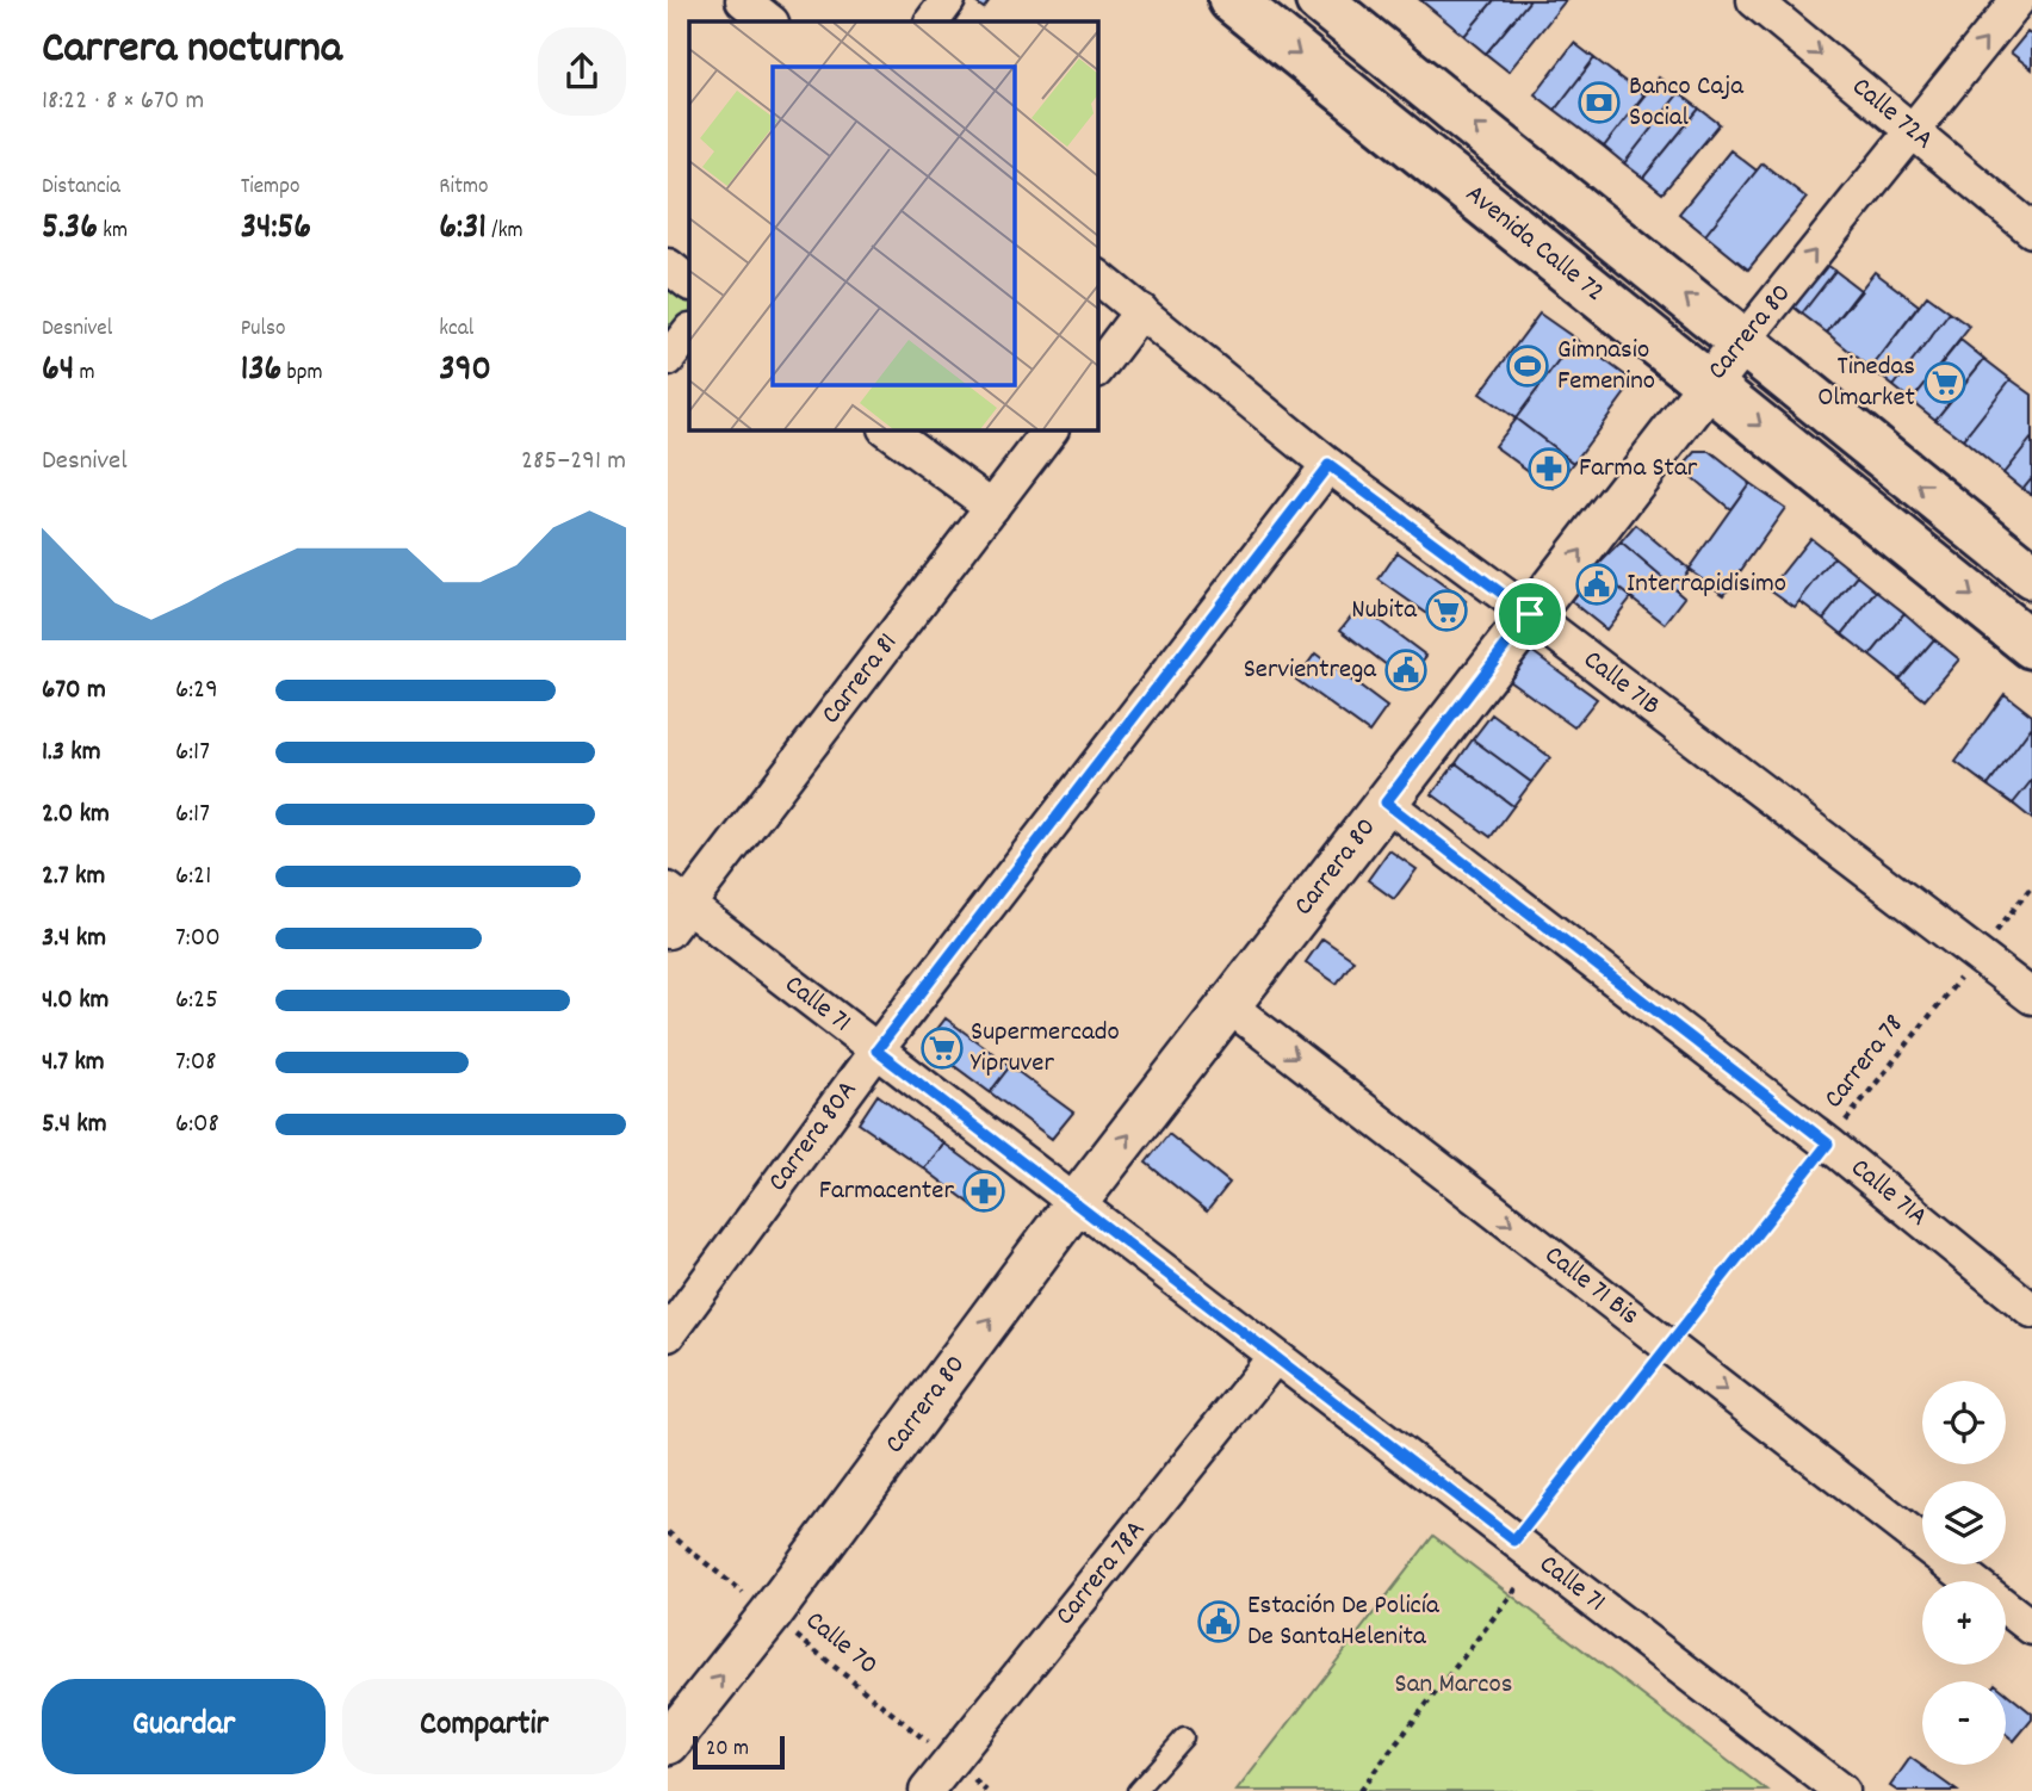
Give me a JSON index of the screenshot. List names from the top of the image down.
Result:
{
  "streets": {
    "main road": ["Avenida Calle 72"],
    "street": [
      "Calle 72A",
      "Carrera 80",
      "Carrera 81",
      "Calle 71B",
      "Calle 71",
      "Carrera 80A",
      "Calle 71A",
      "Calle 71 Bis",
      "Carrera 78A"
    ],
    "path": ["Carrera 78", "Calle 70"]
  },
  "crossings": [
    ["Calle 72A", "Carrera 80"],
    ["Avenida Calle 72", "Carrera 80"],
    ["Carrera 80", "Calle 71B"],
    ["Carrera 80", "Calle 71"],
    ["Carrera 80", "Calle 71A"],
    ["Carrera 80", "Calle 71 Bis"],
    ["Carrera 80", "Calle 70"],
    ["Carrera 81", "Calle 71"],
    ["Calle 71B", "Carrera 78"],
    ["Calle 71B", "Carrera 80A"],
    ["Calle 71", "Carrera 78"],
    ["Calle 71", "Carrera 80A"],
    ["Calle 71", "Carrera 78A"],
    ["Carrera 78", "Calle 71A"],
    ["Carrera 78", "Calle 71 Bis"],
    ["Carrera 78A", "Calle 70"]
  ],
  "one_way": ["Calle 72A", "Carrera 80", "Calle 71 Bis"],
  "parks": ["San Marcos"],
  "places": {
    "bank": ["Banco Caja Social"],
    "sports": ["Gimnasio Femenino"],
    "supermarket": ["Tinedas Olmarket", "Nubita", "Supermercado Yipruver"],
    "pharmacy": ["Farma Star", "Farmacenter"],
    "public building": ["Interrapidisimo", "Servientrega", "Estación De Policía De SantaHelenita"]
  },
  "scale_bar": "20 m",
  "page": {
    "heading": ["Carrera nocturna", "18:22 · 8 × 670 m"],
    "stats": [
      ["Distancia", "5.36 km"],
      ["Tiempo", "34:56"],
      ["Ritmo", "6:31 /km"],
      ["Desnivel", "64 m"],
      ["Pulso", "136 bpm"],
      ["kcal", "390"]
    ],
    "chart": ["Desnivel", "285–291 m"],
    "list": [
      {
        "name": "670 m",
        "note": "6:29"
      },
      {
        "name": "1.3 km",
        "note": "6:17"
      },
      {
        "name": "2.0 km",
        "note": "6:17"
      },
      {
        "name": "2.7 km",
        "note": "6:21"
      },
      {
        "name": "3.4 km",
        "note": "7:00"
      },
      {
        "name": "4.0 km",
        "note": "6:25"
      },
      {
        "name": "4.7 km",
        "note": "7:08"
      },
      {
        "name": "5.4 km",
        "note": "6:08"
      }
    ],
    "map_buttons": ["+", "−"],
    "buttons": ["Guardar", "Compartir"],
    "scale": "20 m"
  }
}
